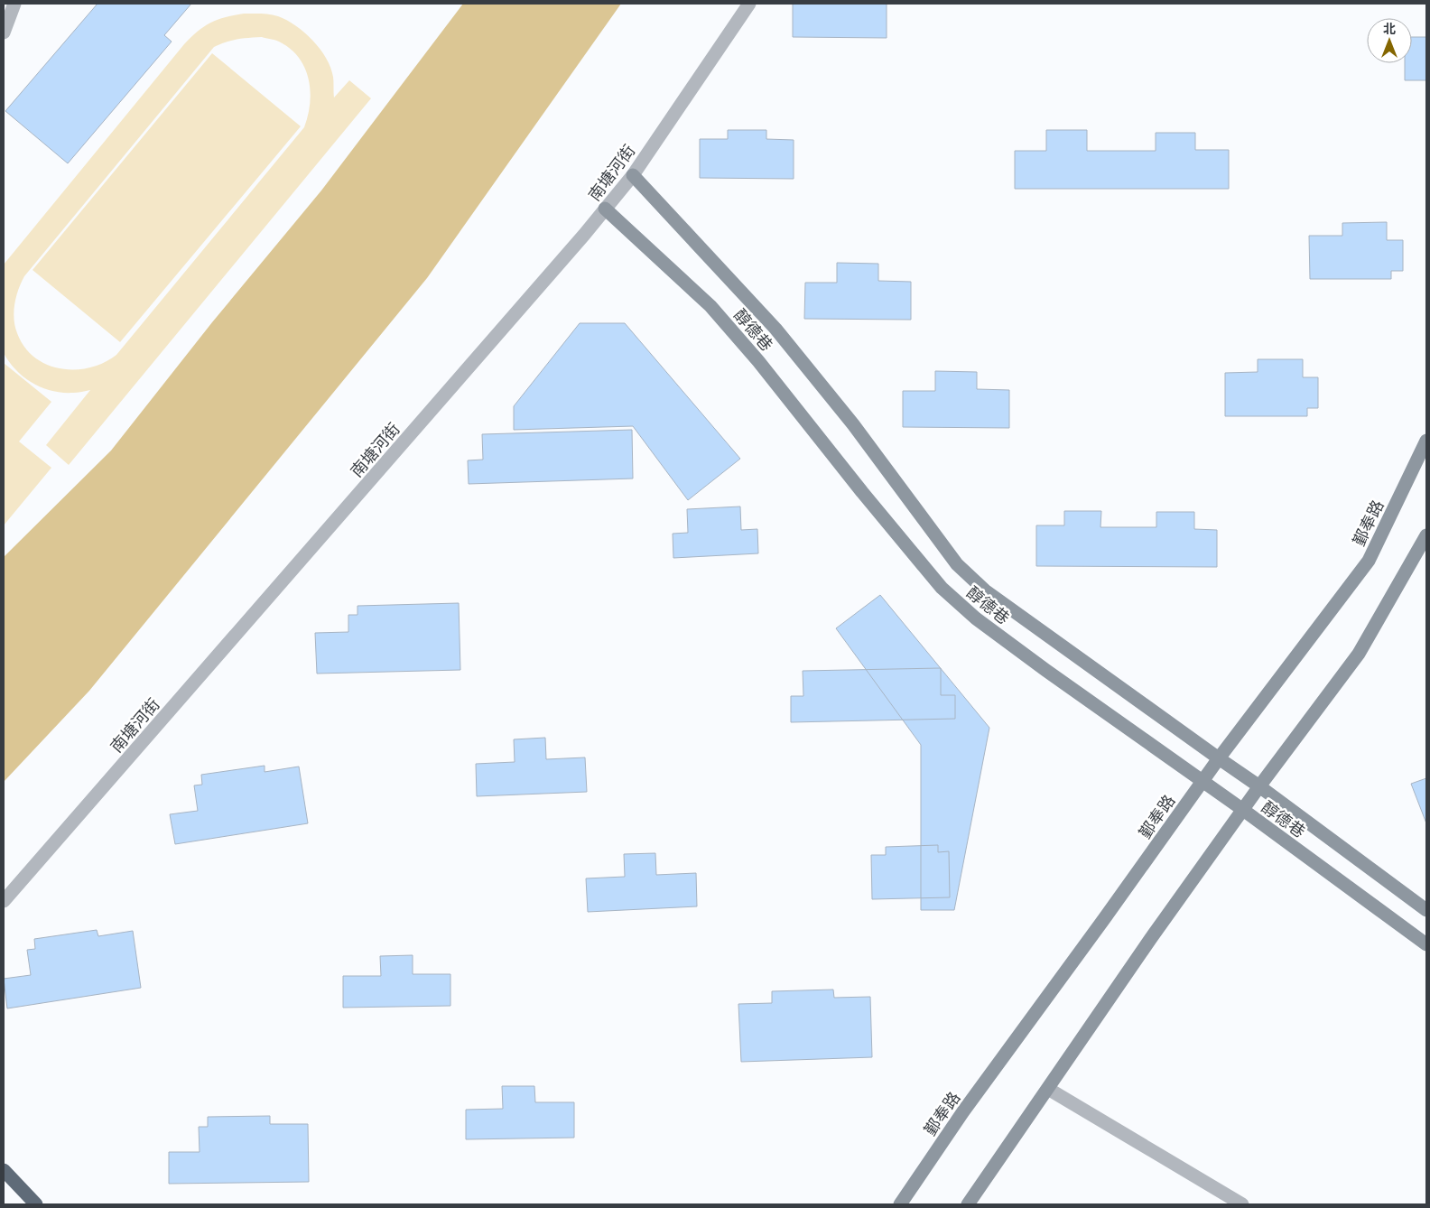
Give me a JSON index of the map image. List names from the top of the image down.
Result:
{
  "streets": {
    "street": ["南塘河街", "醇德巷", "鄞奉路"]
  },
  "crossings": [
    ["南塘河街", "醇德巷"],
    ["醇德巷", "鄞奉路"]
  ],
  "north": "top"
}
